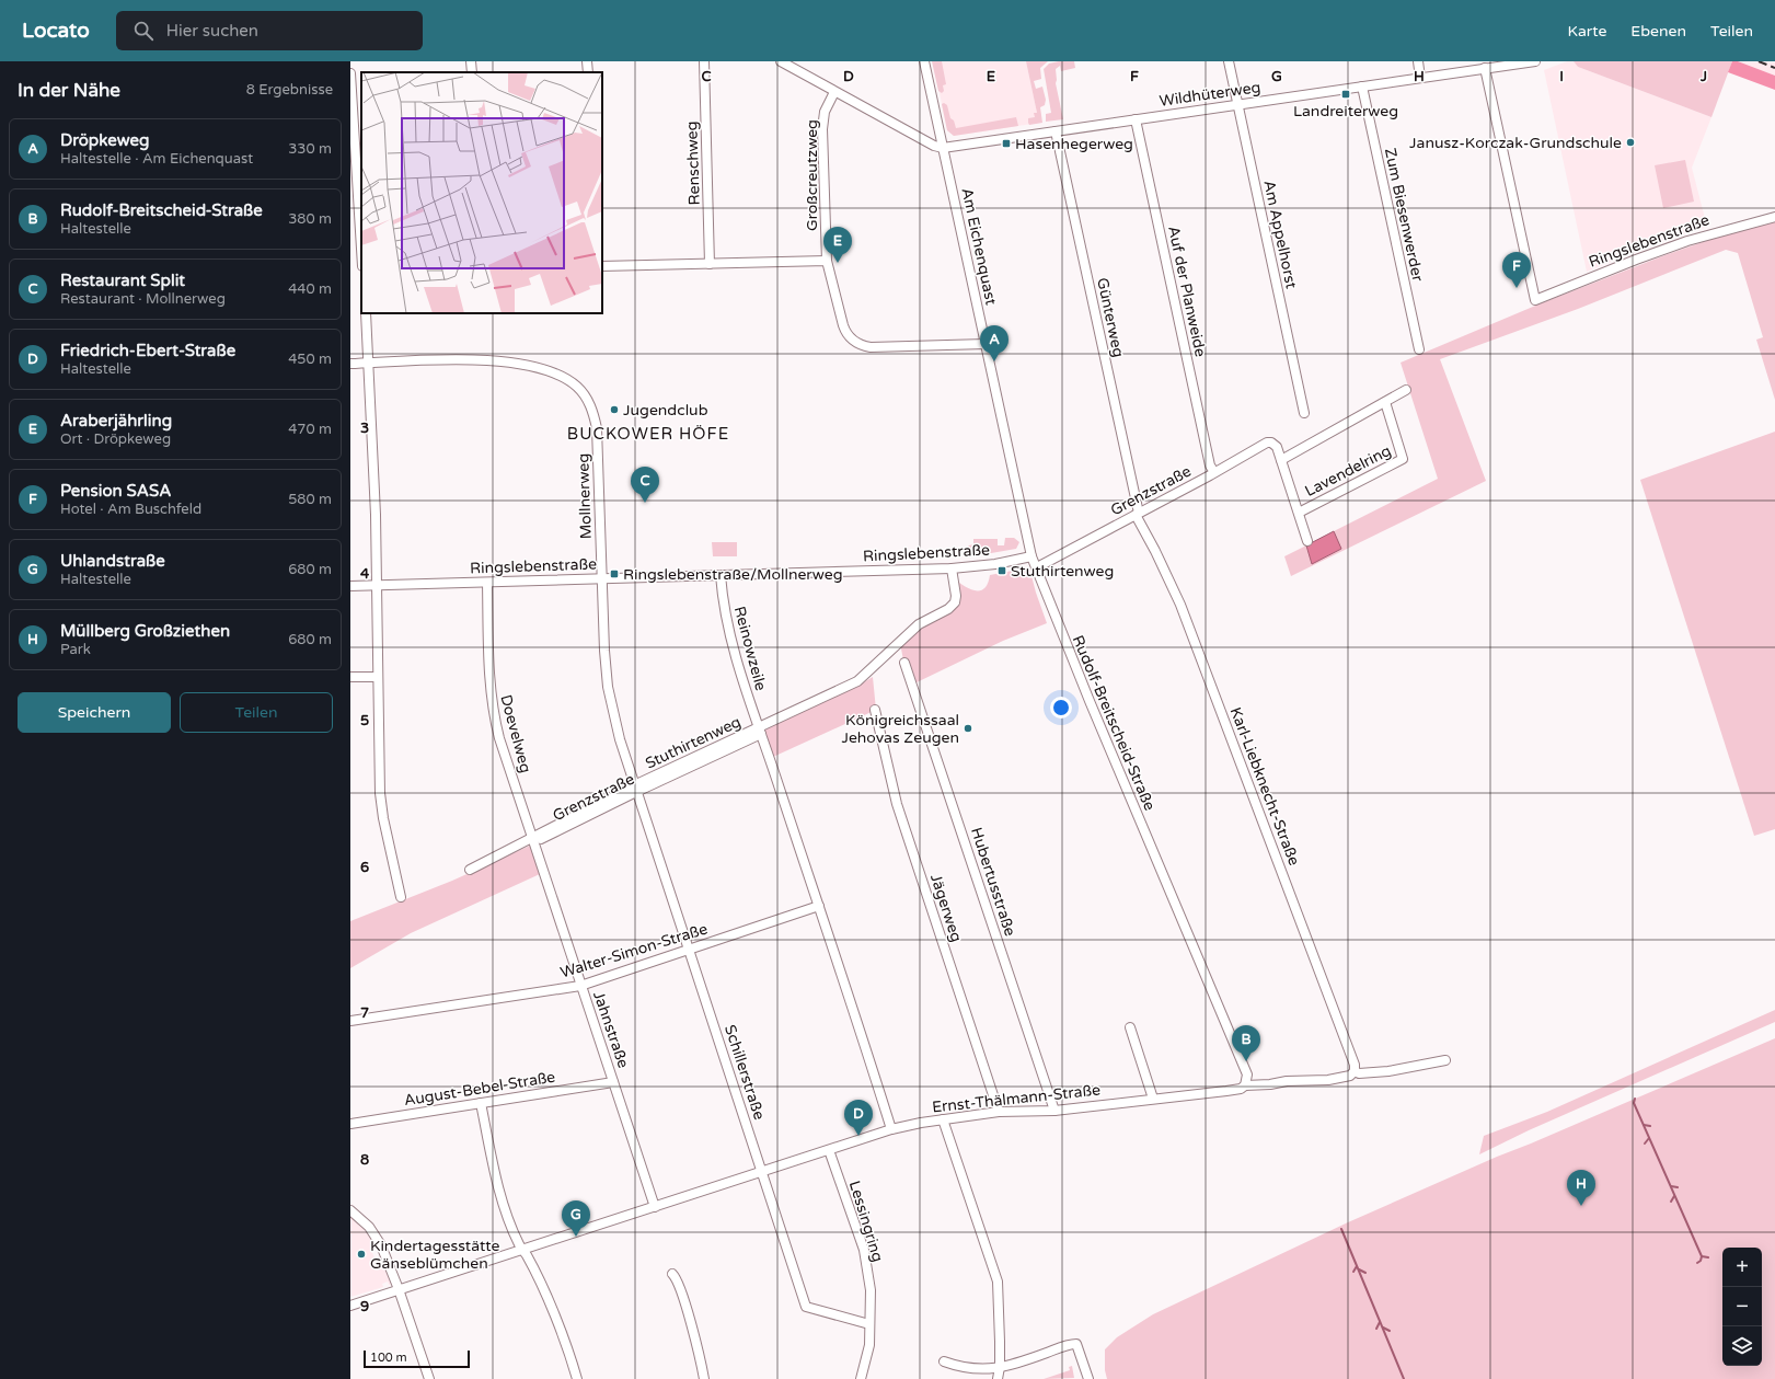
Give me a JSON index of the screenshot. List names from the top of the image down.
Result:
{
  "streets": {
    "street": [
      "Wildhüterweg",
      "Renschweg",
      "Großcreutzweg",
      "Zum Biesenwerder",
      "Am Appelhorst",
      "Ringslebenstraße",
      "Am Eichenquast",
      "Auf der Planweide",
      "Günterweg",
      "Lavendelring",
      "Grenzstraße",
      "Mollnerweg",
      "Reinowzeile",
      "Rudolf-Breitscheid-Straße",
      "Doevelweg",
      "Stuthirtenweg",
      "Karl-Liebknecht-Straße",
      "Hubertusstraße",
      "Jägerweg",
      "Walter-Simon-Straße",
      "Jahnstraße",
      "Schillerstraße",
      "August-Bebel-Straße",
      "Ernst-Thälmann-Straße",
      "Lessingring"
    ]
  },
  "crossings": [
    ["Wildhüterweg", "Zum Biesenwerder"],
    ["Wildhüterweg", "Am Appelhorst"],
    ["Wildhüterweg", "Ringslebenstraße"],
    ["Wildhüterweg", "Am Eichenquast"],
    ["Wildhüterweg", "Auf der Planweide"],
    ["Wildhüterweg", "Günterweg"],
    ["Großcreutzweg", "Am Eichenquast"],
    ["Ringslebenstraße", "Am Eichenquast"],
    ["Ringslebenstraße", "Grenzstraße"],
    ["Ringslebenstraße", "Mollnerweg"],
    ["Ringslebenstraße", "Reinowzeile"],
    ["Ringslebenstraße", "Rudolf-Breitscheid-Straße"],
    ["Ringslebenstraße", "Doevelweg"],
    ["Ringslebenstraße", "Stuthirtenweg"],
    ["Am Eichenquast", "Grenzstraße"],
    ["Am Eichenquast", "Rudolf-Breitscheid-Straße"],
    ["Günterweg", "Grenzstraße"],
    ["Günterweg", "Karl-Liebknecht-Straße"],
    ["Lavendelring", "Grenzstraße"],
    ["Grenzstraße", "Rudolf-Breitscheid-Straße"],
    ["Grenzstraße", "Karl-Liebknecht-Straße"],
    ["Mollnerweg", "Stuthirtenweg"],
    ["Mollnerweg", "Schillerstraße"],
    ["Reinowzeile", "Stuthirtenweg"],
    ["Reinowzeile", "Walter-Simon-Straße"],
    ["Reinowzeile", "Ernst-Thälmann-Straße"],
    ["Rudolf-Breitscheid-Straße", "Ernst-Thälmann-Straße"],
    ["Doevelweg", "Stuthirtenweg"],
    ["Doevelweg", "Jahnstraße"],
    ["Stuthirtenweg", "Jahnstraße"],
    ["Stuthirtenweg", "Schillerstraße"],
    ["Karl-Liebknecht-Straße", "Ernst-Thälmann-Straße"],
    ["Hubertusstraße", "Ernst-Thälmann-Straße"],
    ["Jägerweg", "Ernst-Thälmann-Straße"],
    ["Walter-Simon-Straße", "Jahnstraße"],
    ["Walter-Simon-Straße", "Schillerstraße"],
    ["Jahnstraße", "August-Bebel-Straße"],
    ["Jahnstraße", "Ernst-Thälmann-Straße"],
    ["Schillerstraße", "Ernst-Thälmann-Straße"],
    ["Schillerstraße", "Lessingring"],
    ["Ernst-Thälmann-Straße", "Lessingring"]
  ],
  "districts": ["BUCKOWER HÖFE"],
  "places": {
    "transit": [
      "Landreiterweg",
      "Hasenhegerweg",
      "Stuthirtenweg",
      "Ringslebenstraße/Mollnerweg"
    ],
    "other": [
      "Janusz-Korczak-Grundschule",
      "Jugendclub",
      "Königreichssaal Jehovas Zeugen",
      "Kindertagesstätte Gänseblümchen"
    ]
  },
  "scale_bar": "100 m",
  "page": {
    "header": "Locato",
    "search": "Hier suchen",
    "nav": ["Karte", "Ebenen", "Teilen"],
    "heading": ["In der Nähe", "8 Ergebnisse"],
    "list": [
      {
        "mark": "A",
        "name": "Dröpkeweg",
        "note": "Haltestelle · Am Eichenquast",
        "value": "330 m"
      },
      {
        "mark": "B",
        "name": "Rudolf-Breitscheid-Straße",
        "note": "Haltestelle",
        "value": "380 m"
      },
      {
        "mark": "C",
        "name": "Restaurant Split",
        "note": "Restaurant · Mollnerweg",
        "value": "440 m"
      },
      {
        "mark": "D",
        "name": "Friedrich-Ebert-Straße",
        "note": "Haltestelle",
        "value": "450 m"
      },
      {
        "mark": "E",
        "name": "Araberjährling",
        "note": "Ort · Dröpkeweg",
        "value": "470 m"
      },
      {
        "mark": "F",
        "name": "Pension SASA",
        "note": "Hotel · Am Buschfeld",
        "value": "580 m"
      },
      {
        "mark": "G",
        "name": "Uhlandstraße",
        "note": "Haltestelle",
        "value": "680 m"
      },
      {
        "mark": "H",
        "name": "Müllberg Großziethen",
        "note": "Park",
        "value": "680 m"
      }
    ],
    "pins": [
      "E",
      "F",
      "A",
      "C",
      "B",
      "D",
      "H",
      "G"
    ],
    "buttons": ["Speichern", "Teilen"],
    "map_buttons": ["+", "−"],
    "scale": "100 m"
  },
  "grid": {
    "columns": [
      "C",
      "D",
      "E",
      "F",
      "G",
      "H",
      "I",
      "J"
    ],
    "rows": [
      "3",
      "4",
      "5",
      "6",
      "7",
      "8",
      "9"
    ]
  }
}
